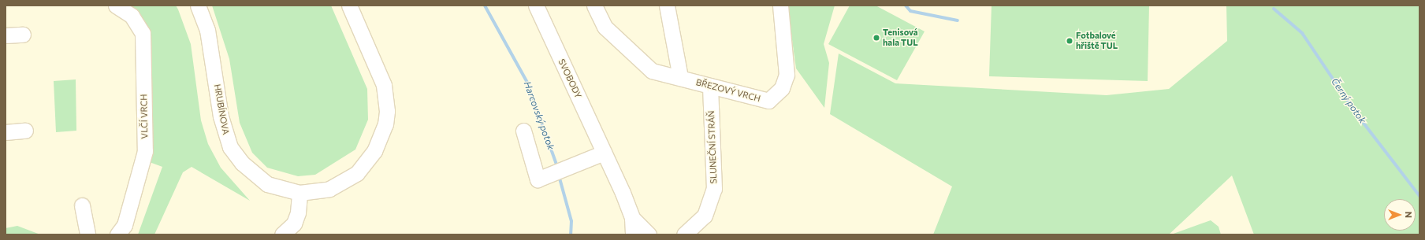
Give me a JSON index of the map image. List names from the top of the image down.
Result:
{
  "streets": {
    "street": [
      "SVOBODY",
      "BŘEZOVÝ VRCH",
      "HRUBÍNOVA",
      "VLČÍ VRCH",
      "SLUNEČNÍ STRÁŇ"
    ]
  },
  "crossings": [
    ["BŘEZOVÝ VRCH", "SLUNEČNÍ STRÁŇ"]
  ],
  "water": ["Černý potok", "Harcovský potok"],
  "places": ["Tenisová hala TUL", "Fotbalové hřiště TUL"],
  "north": "right"
}
